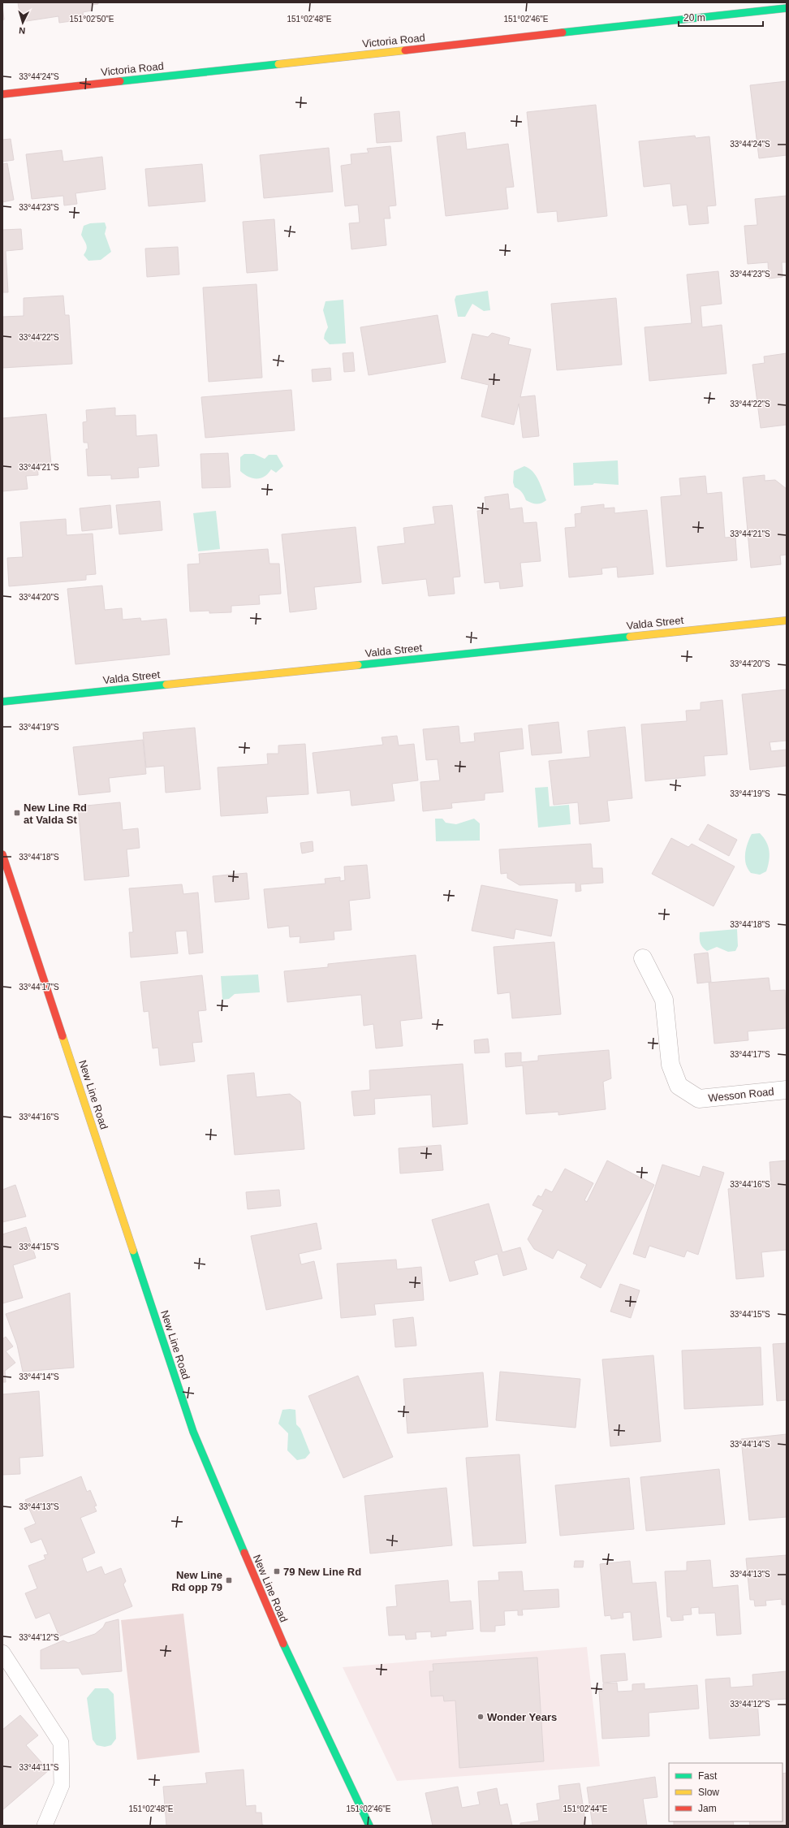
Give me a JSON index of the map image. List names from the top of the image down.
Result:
{
  "streets": {
    "street": [
      "Victoria Road",
      "Valda Street",
      "New Line Road",
      "Wesson Road"
    ]
  },
  "places": {
    "transit": ["New Line Rd at Valda St", "79 New Line Rd", "New Line Rd opp 79"],
    "other": ["Wonder Years"]
  },
  "legend": ["Fast", "Slow", "Jam"],
  "scale_bar": "20 m",
  "north": "bottom",
  "coordinates": [
    "151°02'48\"E",
    "151°02'46\"E",
    "151°02'50\"E",
    "33°44'24\"S",
    "33°44'23\"S",
    "33°44'22\"S",
    "33°44'21\"S",
    "33°44'20\"S",
    "33°44'19\"S",
    "33°44'18\"S",
    "33°44'17\"S",
    "33°44'16\"S",
    "33°44'15\"S",
    "33°44'14\"S",
    "33°44'13\"S",
    "33°44'12\"S",
    "33°44'11\"S",
    "151°02'44\"E"
  ]
}
